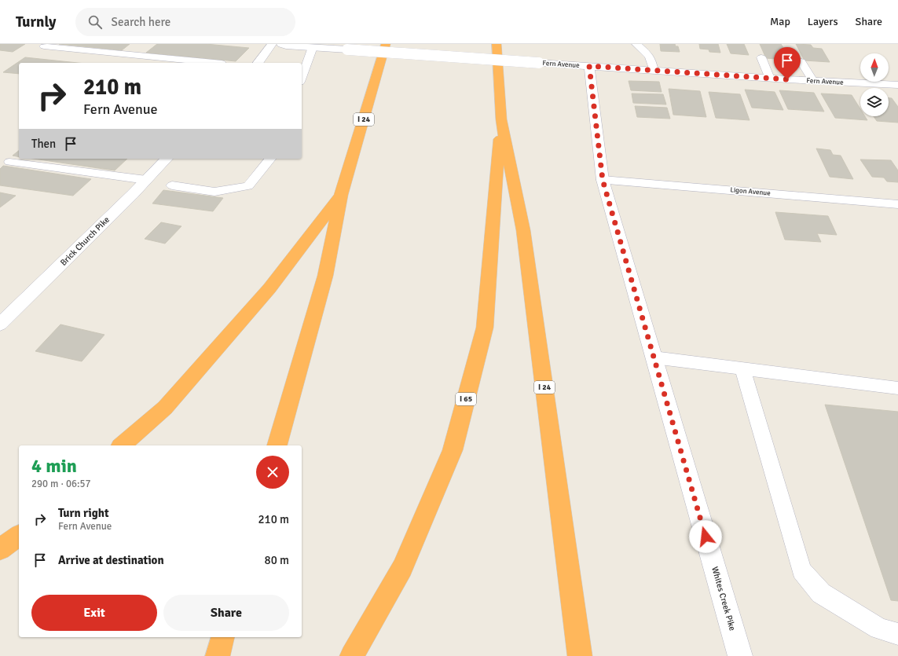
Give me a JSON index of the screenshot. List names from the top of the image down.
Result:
{
  "streets": {
    "highway": ["I 24", "I 65"],
    "street": [
      "Fern Avenue",
      "Ligon Avenue",
      "Brick Church Pike",
      "Whites Creek Pike"
    ]
  },
  "crossings": [
    ["Fern Avenue", "Whites Creek Pike"],
    ["I 24", "I 65"],
    ["Ligon Avenue", "Whites Creek Pike"]
  ],
  "north": "top",
  "page": {
    "header": "Turnly",
    "search": "Search here",
    "nav": ["Map", "Layers", "Share"],
    "turn": ["210 m", "Fern Avenue"],
    "then": "Then",
    "heading": ["4 min", "290 m · 06:57"],
    "list": [
      {
        "name": "Turn right",
        "note": "Fern Avenue",
        "value": "210 m"
      },
      {
        "name": "Arrive at destination",
        "value": "80 m"
      }
    ],
    "buttons": ["Exit", "Share"]
  }
}
